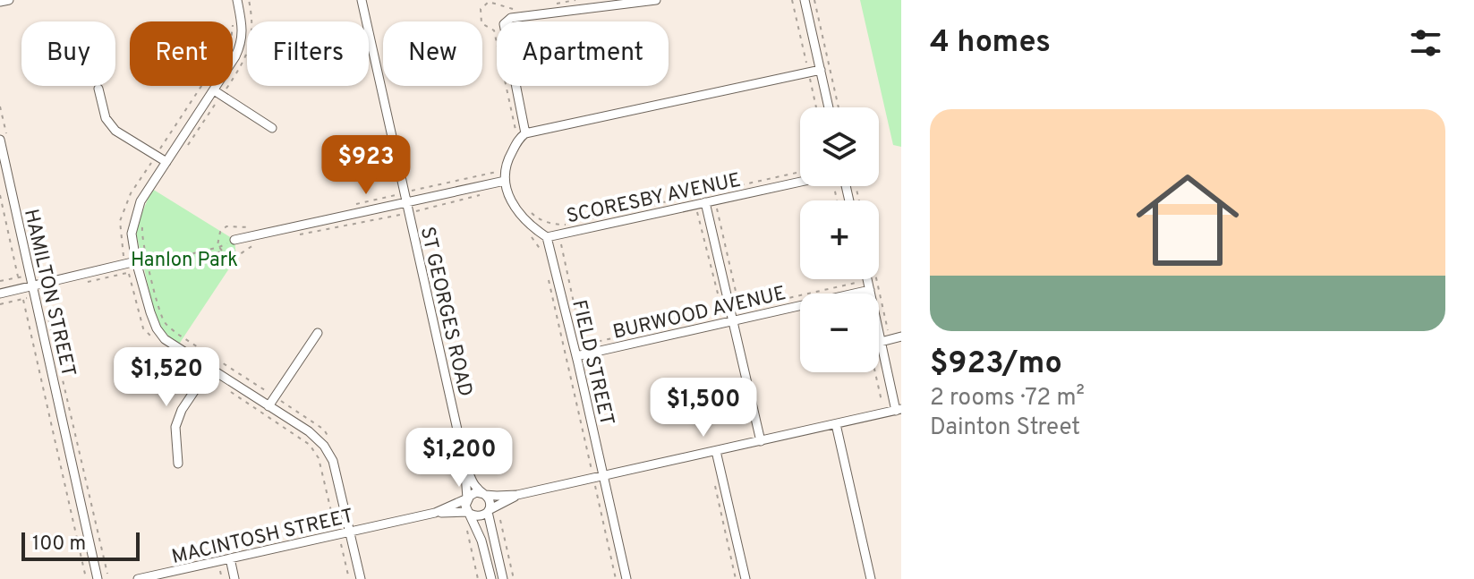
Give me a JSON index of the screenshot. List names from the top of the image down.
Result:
{
  "streets": {
    "street": [
      "SCORESBY AVENUE",
      "HAMILTON STREET",
      "ST GEORGES ROAD",
      "BURWOOD AVENUE",
      "FIELD STREET",
      "MACINTOSH STREET"
    ]
  },
  "crossings": [
    ["SCORESBY AVENUE", "FIELD STREET"],
    ["ST GEORGES ROAD", "MACINTOSH STREET"],
    ["BURWOOD AVENUE", "FIELD STREET"]
  ],
  "parks": ["Hanlon Park"],
  "scale_bar": "100 m",
  "page": {
    "heading": "4 homes",
    "chip": [
      "Buy",
      "Rent",
      "Filters",
      "New",
      "Apartment"
    ],
    "list": [
      {
        "name": "$923/mo",
        "note": "2 rooms · 72 m² · Dainton Street"
      }
    ],
    "map_buttons": ["+", "−"],
    "price": [
      "$923",
      "$1,520",
      "$1,500",
      "$1,200"
    ],
    "scale": "100 m"
  }
}
